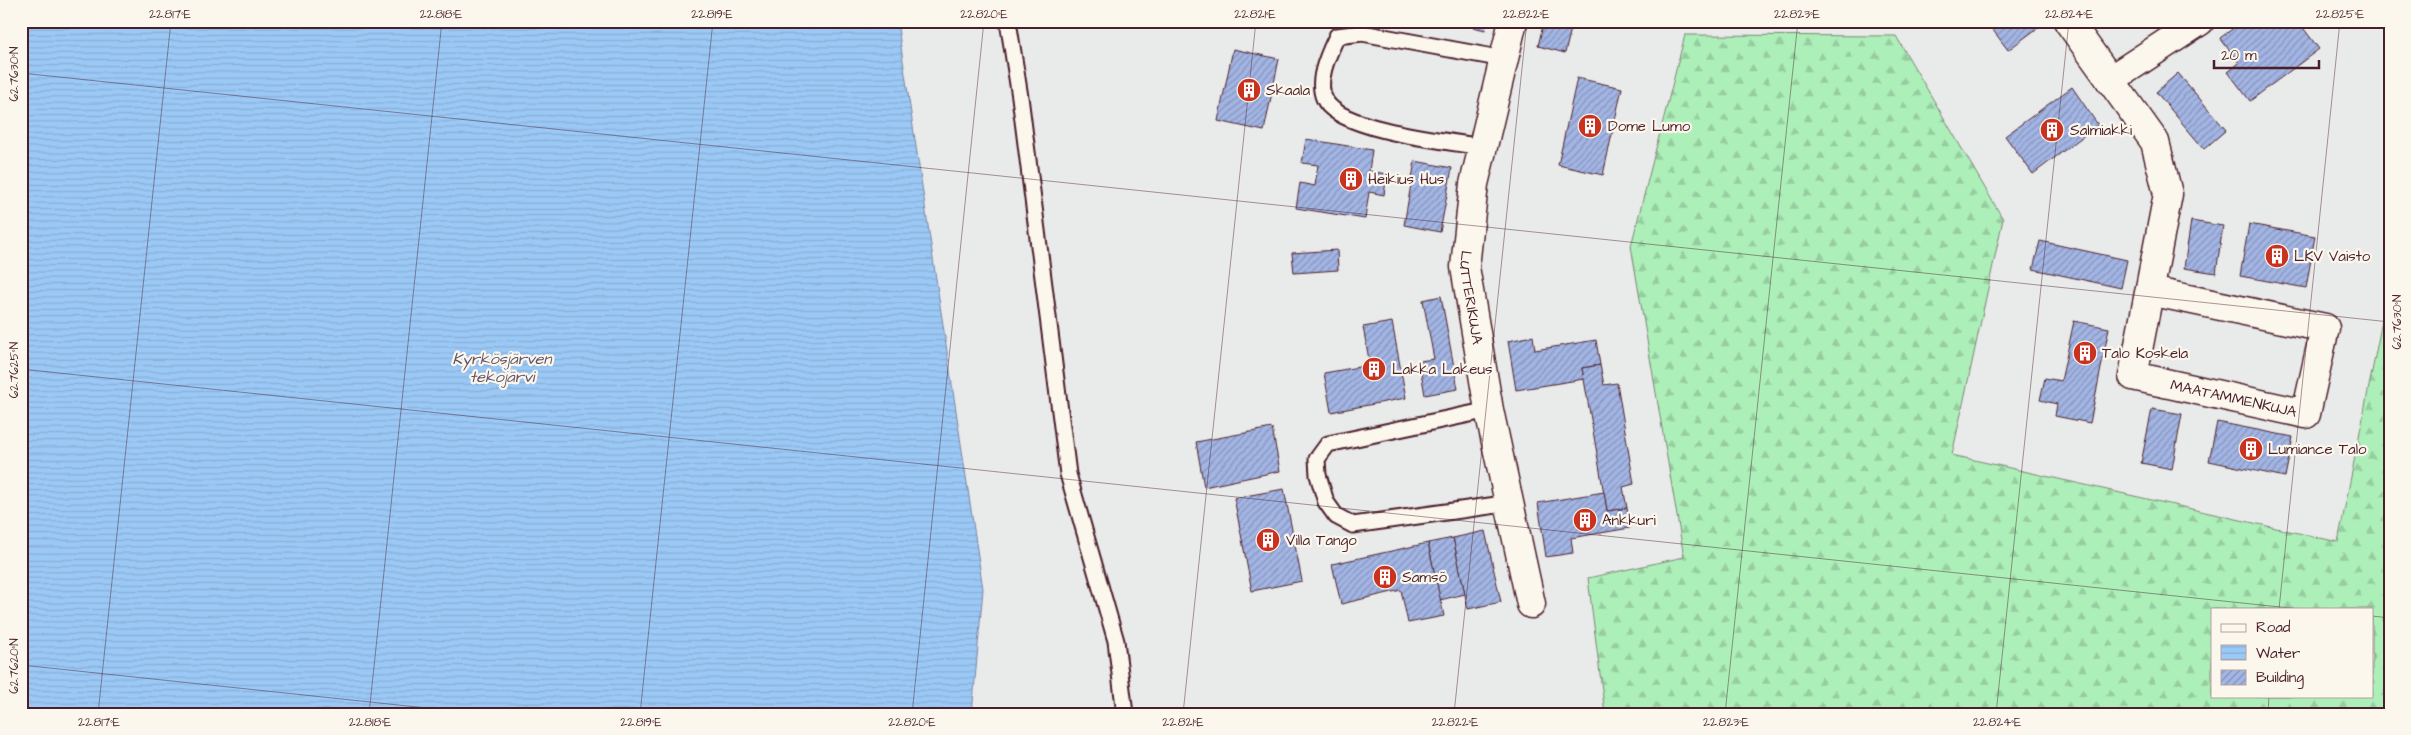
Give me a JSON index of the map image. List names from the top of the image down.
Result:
{
  "streets": {
    "street": ["LUTTERIKUJA", "MAATAMMENKUJA"]
  },
  "water": ["Kyrkösjärven tekojärvi"],
  "places": {
    "building": [
      "Skaala",
      "Dome Lumo",
      "Salmiakki",
      "Heikius Hus",
      "LKV Vaisto",
      "Talo Koskela",
      "Lakka Lakeus",
      "Lumiance Talo",
      "Ankkuri",
      "Villa Tango",
      "Samsö"
    ]
  },
  "legend": ["Road", "Water", "Building"],
  "scale_bar": "20 m",
  "coordinates": [
    "22.817°E",
    "22.818°E",
    "22.819°E",
    "22.820°E",
    "22.821°E",
    "22.822°E",
    "22.823°E",
    "22.824°E",
    "22.825°E",
    "62.7630°N",
    "62.7625°N",
    "62.7620°N"
  ]
}
